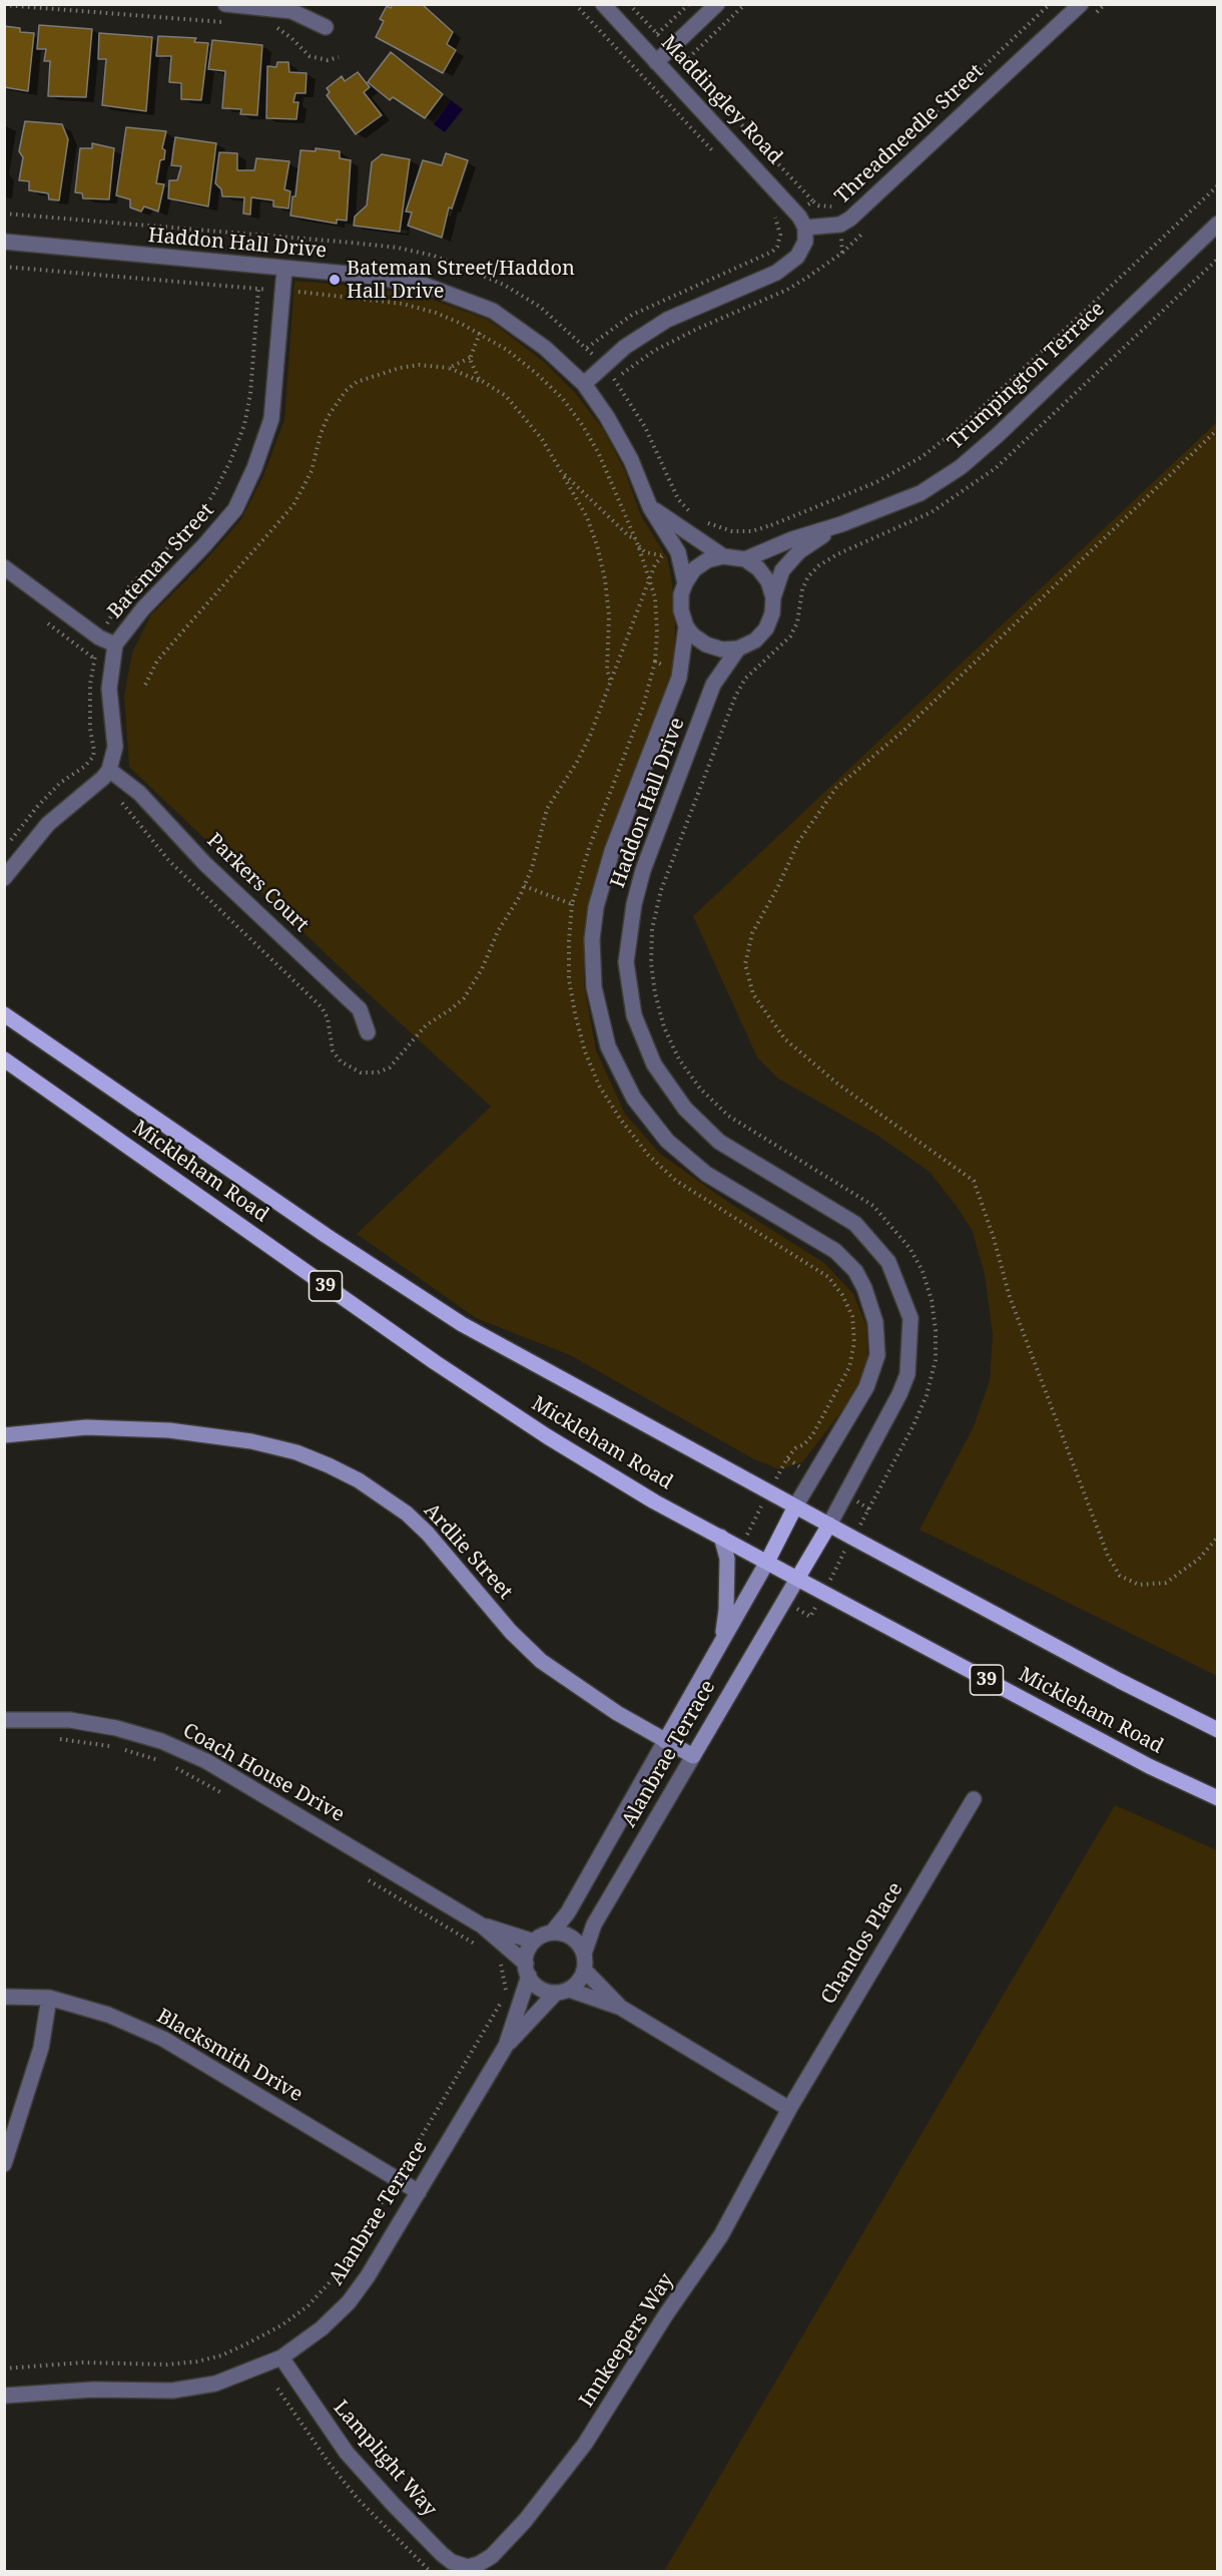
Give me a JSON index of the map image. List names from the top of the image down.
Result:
{
  "streets": {
    "main road": ["Mickleham Road", "39"],
    "street": [
      "Maddingley Road",
      "Threadneedle Street",
      "Haddon Hall Drive",
      "Trumpington Terrace",
      "Bateman Street",
      "Parkers Court",
      "Ardlie Street",
      "Alanbrae Terrace",
      "Coach House Drive",
      "Chandos Place",
      "Blacksmith Drive",
      "Innkeepers Way",
      "Lamplight Way"
    ]
  },
  "crossings": [
    ["Maddingley Road", "Threadneedle Street"],
    ["Haddon Hall Drive", "Trumpington Terrace"],
    ["Haddon Hall Drive", "Bateman Street"],
    ["Haddon Hall Drive", "Mickleham Road"],
    ["Bateman Street", "Parkers Court"],
    ["Mickleham Road", "Alanbrae Terrace"],
    ["Ardlie Street", "Alanbrae Terrace"],
    ["Alanbrae Terrace", "Coach House Drive"],
    ["Alanbrae Terrace", "Blacksmith Drive"],
    ["Alanbrae Terrace", "Lamplight Way"],
    ["Chandos Place", "Innkeepers Way"],
    ["Innkeepers Way", "Lamplight Way"]
  ],
  "places": ["Bateman Street/Haddon Hall Drive"]
}
